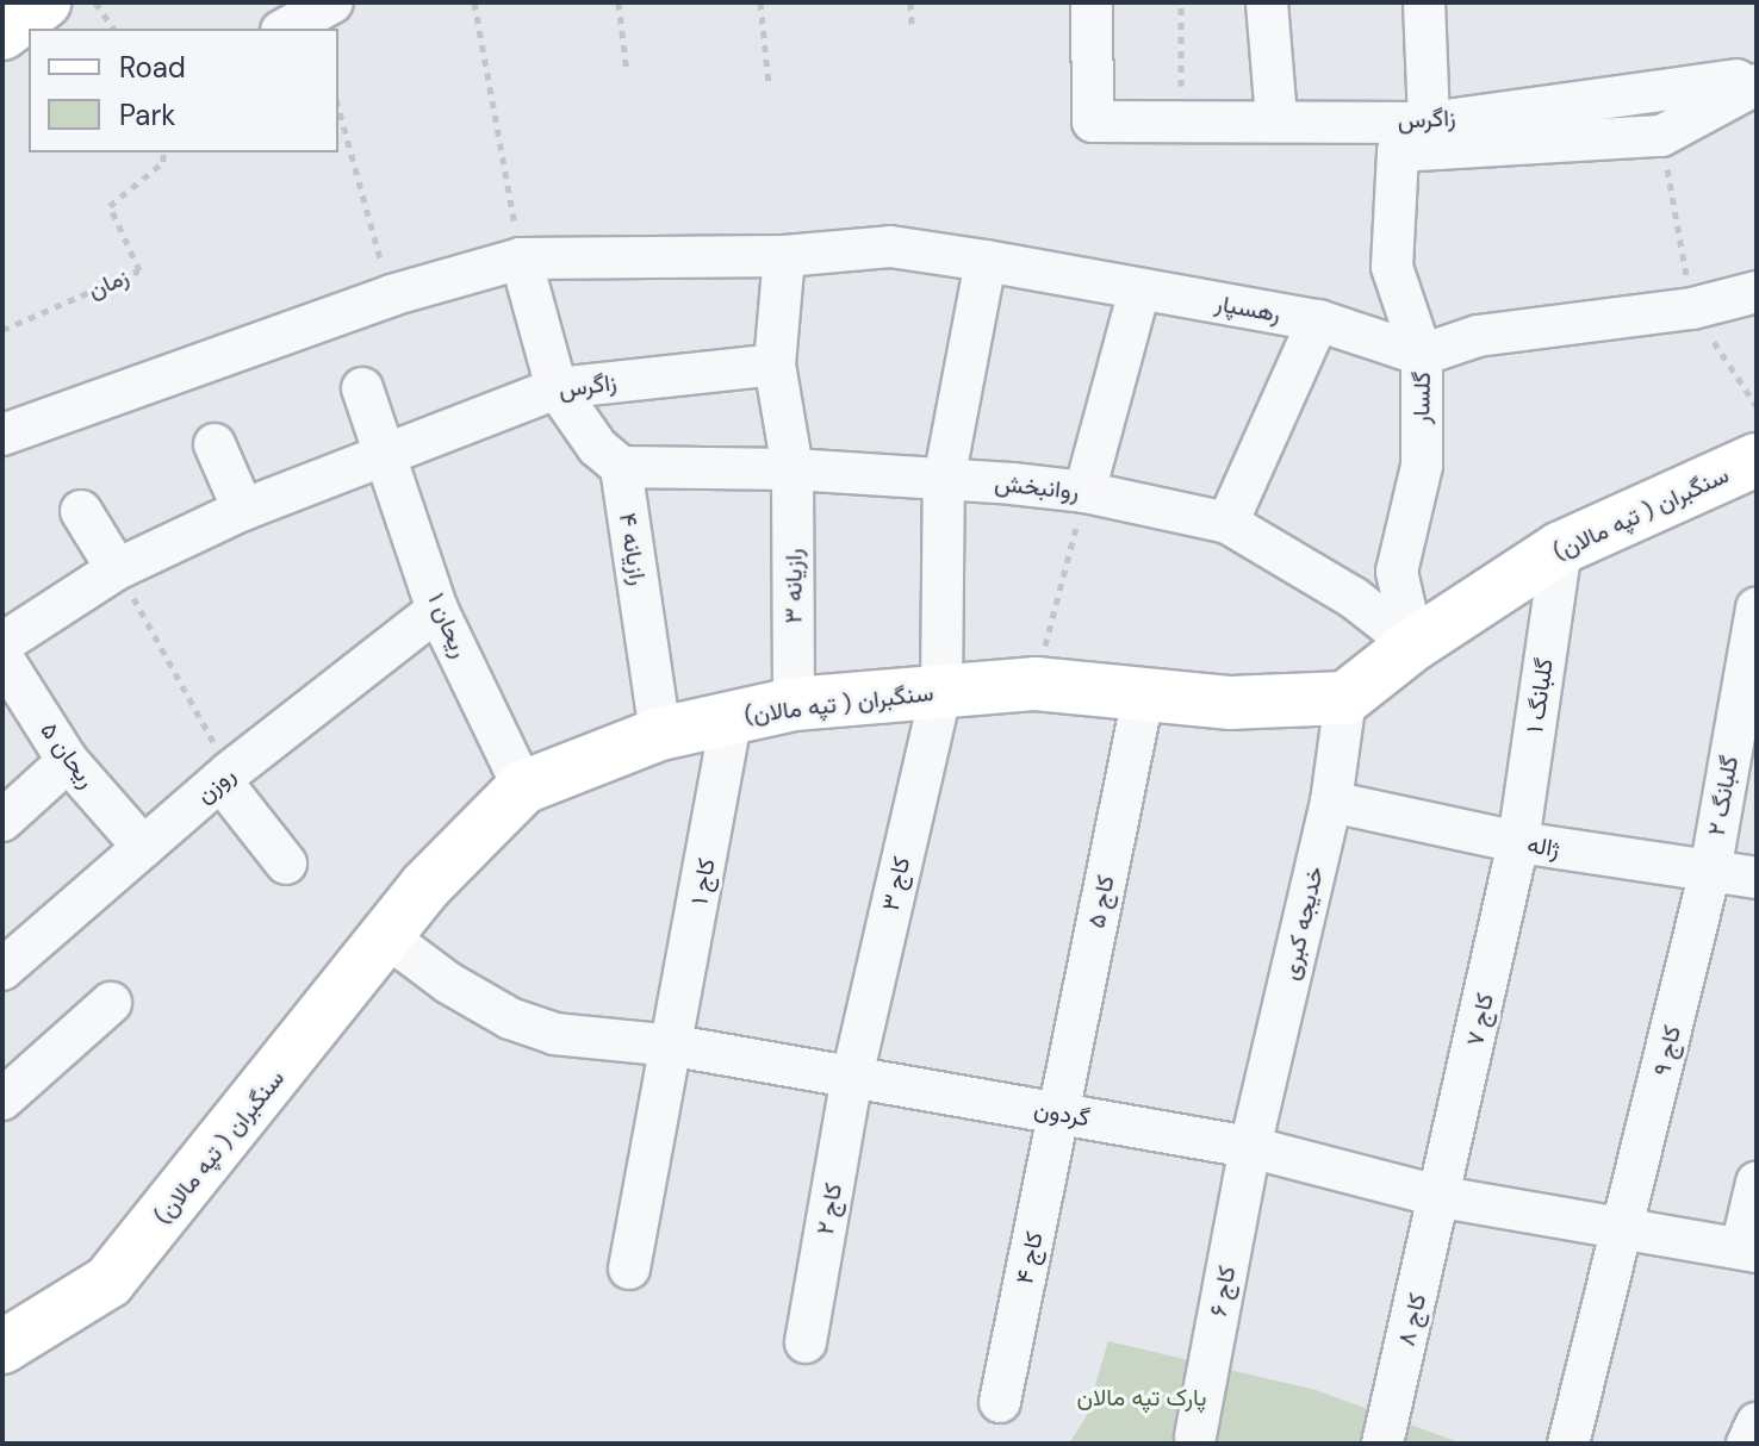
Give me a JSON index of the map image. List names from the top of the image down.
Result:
{
  "streets": {
    "main road": ["سنگبران ( تپه مالان)"],
    "street": [
      "زاگرس",
      "رهسپار",
      "گلسار",
      "روانبخش",
      "رازیانه ۴",
      "رازیانه ۳",
      "ریحان ۱",
      "گلبانگ ۱",
      "ریحان ۵",
      "روزن",
      "گلبانگ ۲",
      "ژاله",
      "کاج ۱",
      "کاج ۳",
      "کاج ۵",
      "خدیجه کبری",
      "کاج ۷",
      "کاج ۹",
      "گردون",
      "کاج ۲",
      "کاج ۴",
      "کاج ۶",
      "کاج ۸"
    ],
    "path": ["زمان"]
  },
  "crossings": [
    ["زاگرس", "گلسار"],
    ["زاگرس", "رازیانه ۳"],
    ["زاگرس", "ریحان ۱"],
    ["رهسپار", "گلسار"],
    ["رهسپار", "کاج ۳"],
    ["گلسار", "روانبخش"],
    ["گلسار", "سنگبران ( تپه مالان)"],
    ["روانبخش", "سنگبران ( تپه مالان)"],
    ["روانبخش", "رازیانه ۴"],
    ["روانبخش", "رازیانه ۳"],
    ["روانبخش", "کاج ۳"],
    ["سنگبران ( تپه مالان)", "رازیانه ۴"],
    ["سنگبران ( تپه مالان)", "رازیانه ۳"],
    ["سنگبران ( تپه مالان)", "ریحان ۱"],
    ["سنگبران ( تپه مالان)", "گلبانگ ۱"],
    ["سنگبران ( تپه مالان)", "کاج ۱"],
    ["سنگبران ( تپه مالان)", "کاج ۳"],
    ["سنگبران ( تپه مالان)", "کاج ۵"],
    ["سنگبران ( تپه مالان)", "خدیجه کبری"],
    ["سنگبران ( تپه مالان)", "گردون"],
    ["ریحان ۱", "روزن"],
    ["گلبانگ ۱", "ژاله"],
    ["گلبانگ ۱", "کاج ۷"],
    ["ریحان ۵", "روزن"],
    ["گلبانگ ۲", "ژاله"],
    ["گلبانگ ۲", "کاج ۹"],
    ["ژاله", "خدیجه کبری"],
    ["ژاله", "کاج ۷"],
    ["ژاله", "کاج ۹"],
    ["کاج ۱", "گردون"],
    ["کاج ۳", "گردون"],
    ["کاج ۳", "کاج ۲"],
    ["کاج ۵", "گردون"],
    ["کاج ۵", "کاج ۴"],
    ["خدیجه کبری", "گردون"],
    ["خدیجه کبری", "کاج ۶"],
    ["کاج ۷", "گردون"],
    ["کاج ۷", "کاج ۸"],
    ["کاج ۹", "گردون"],
    ["گردون", "کاج ۲"],
    ["گردون", "کاج ۴"],
    ["گردون", "کاج ۶"],
    ["گردون", "کاج ۸"]
  ],
  "parks": ["پارک تپه مالان"],
  "legend": ["Road", "Park"]
}
